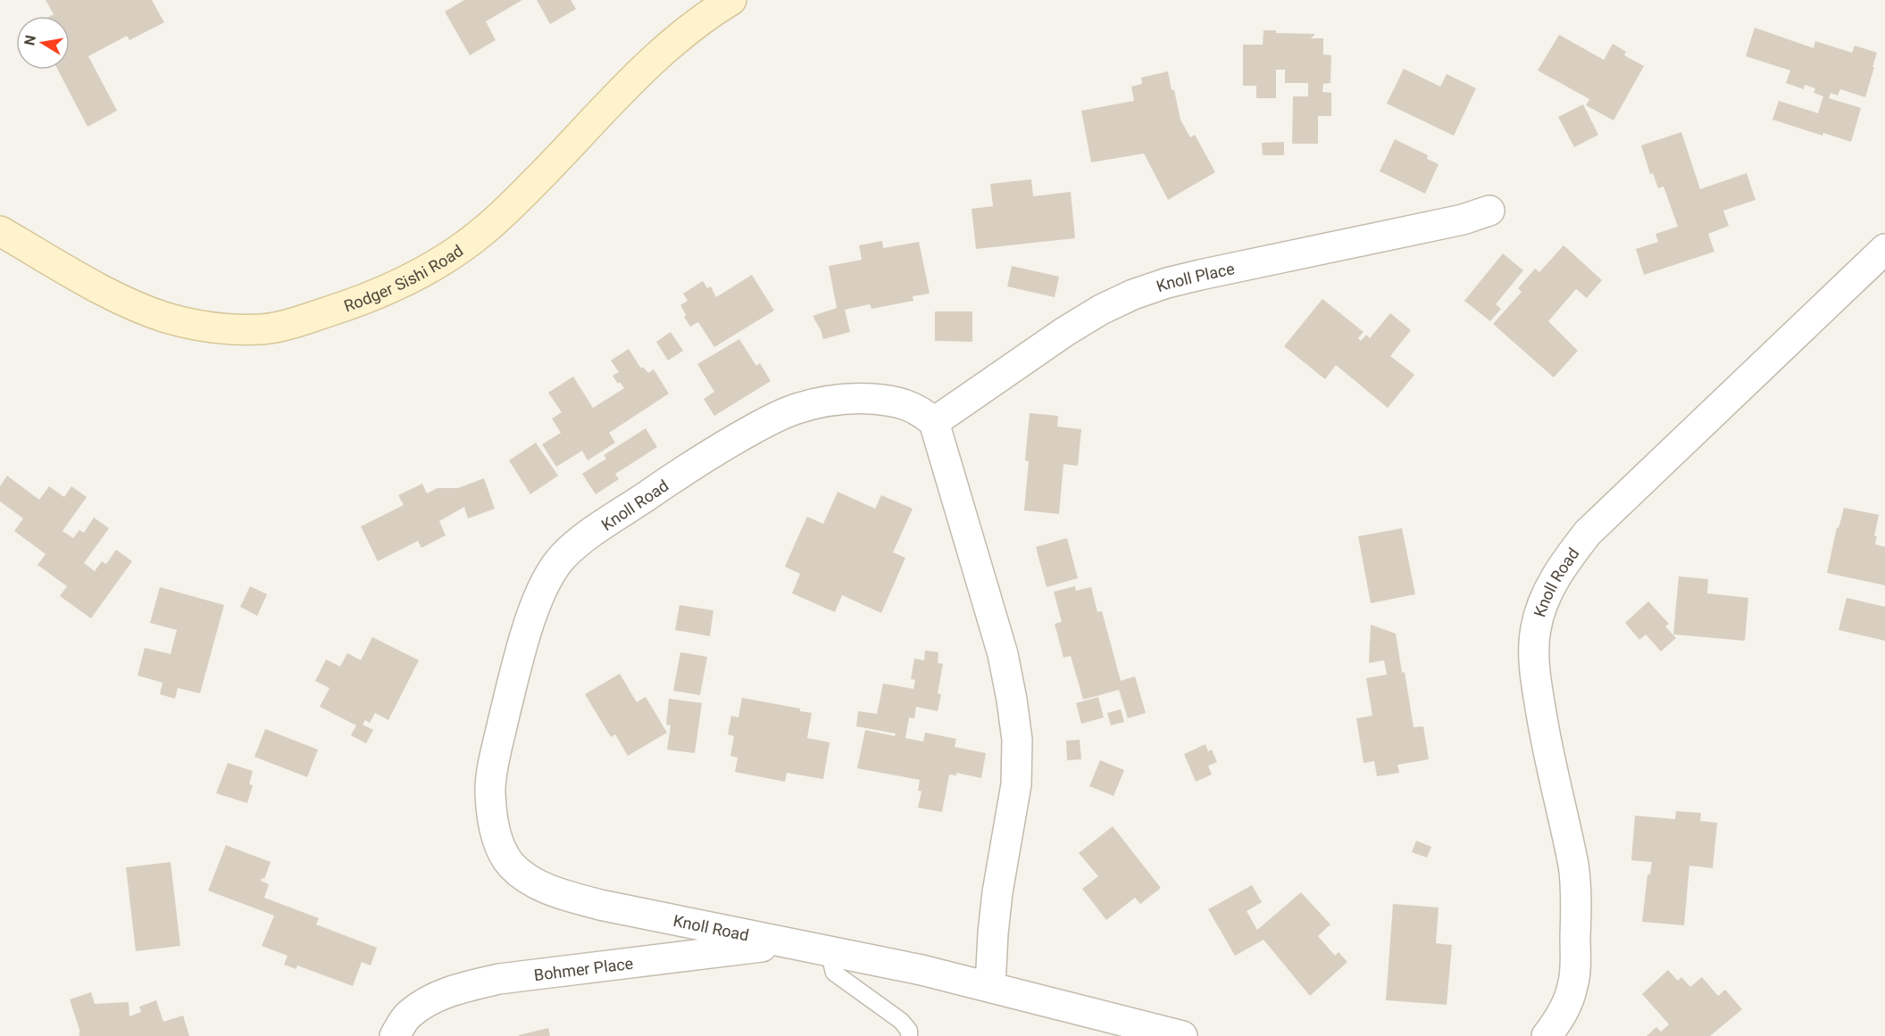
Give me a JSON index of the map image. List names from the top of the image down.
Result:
{
  "streets": {
    "main road": ["Rodger Sishi Road"],
    "street": ["Knoll Place", "Knoll Road", "Bohmer Place"]
  },
  "crossings": [
    ["Knoll Place", "Knoll Road"],
    ["Knoll Road", "Bohmer Place"]
  ],
  "north": "left"
}
